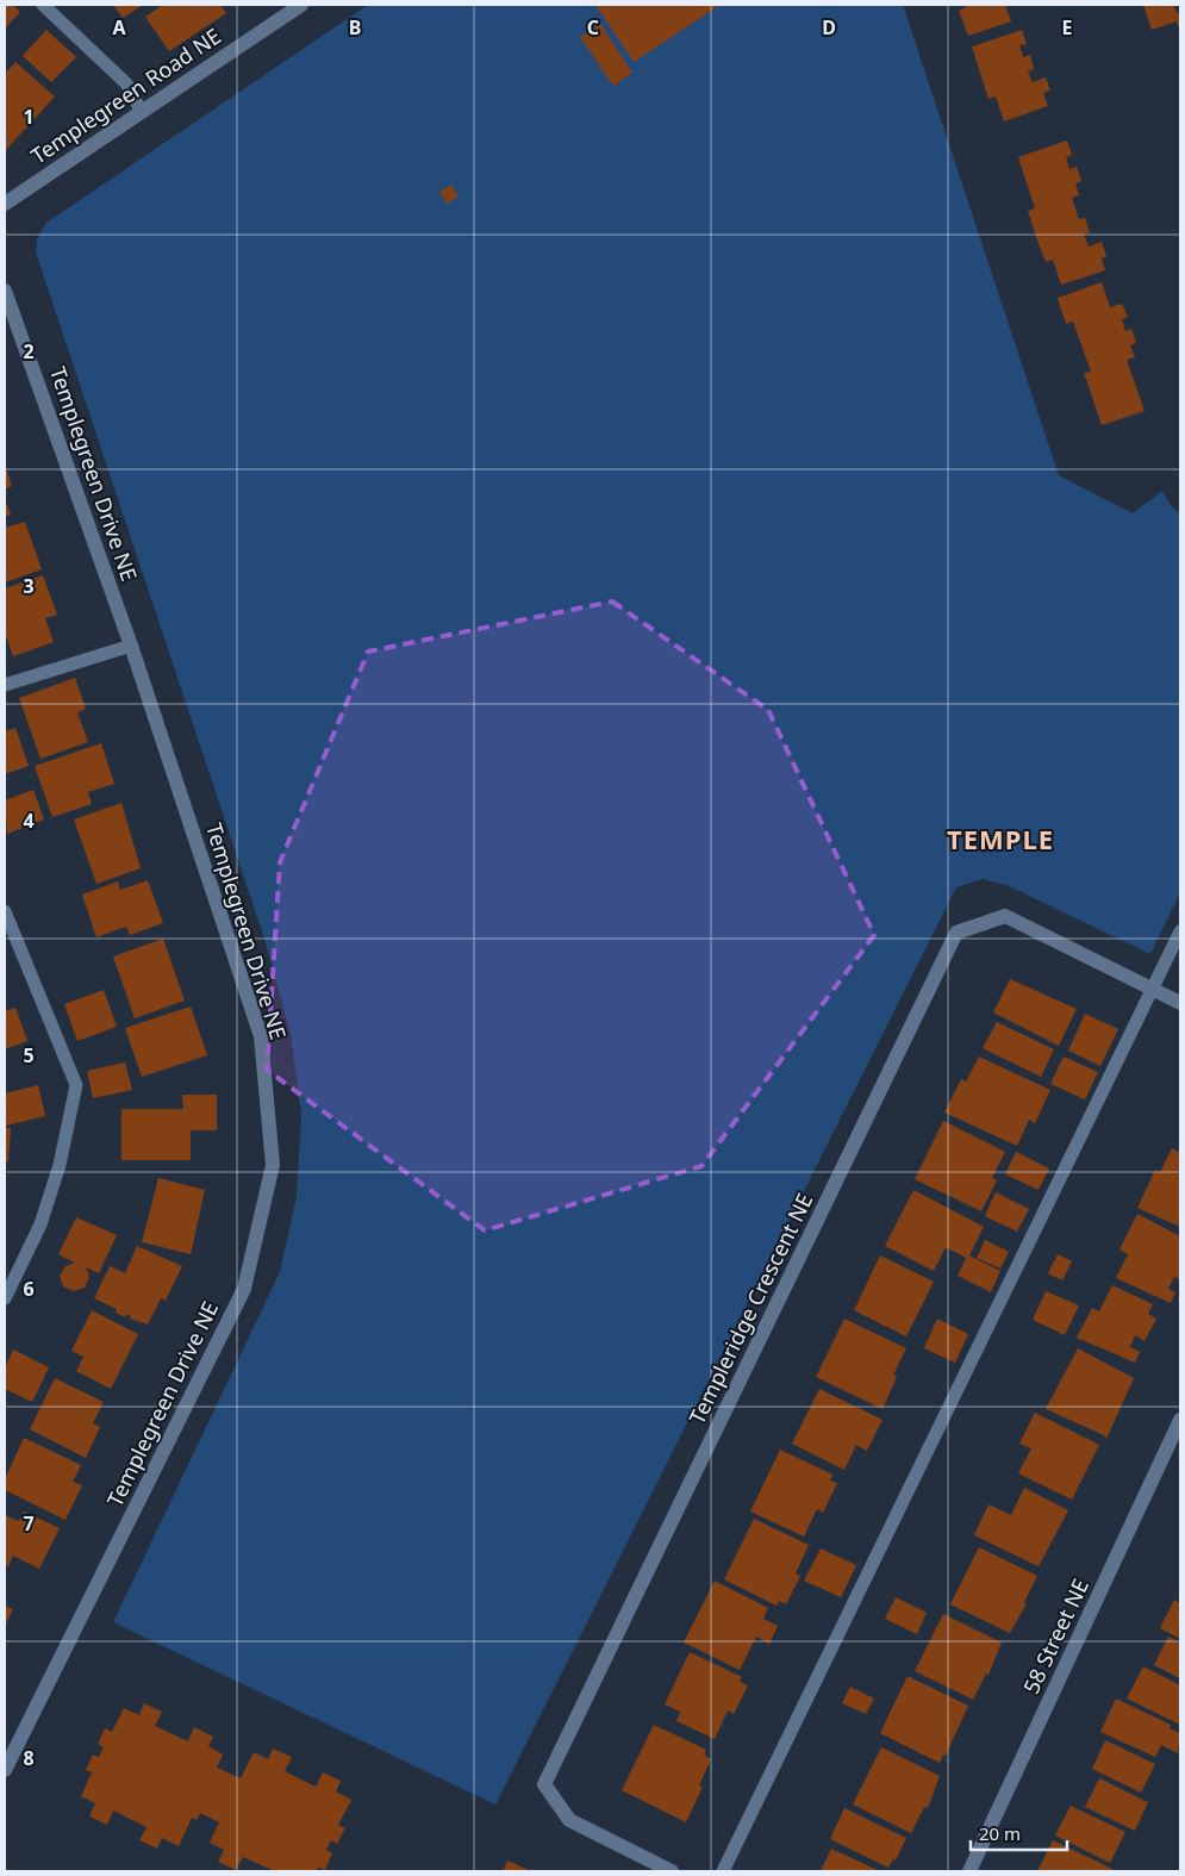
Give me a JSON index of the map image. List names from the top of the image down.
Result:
{
  "streets": {
    "street": [
      "Templegreen Road NE",
      "Templegreen Drive NE",
      "Templeridge Crescent NE",
      "58 Street NE"
    ]
  },
  "districts": ["TEMPLE"],
  "scale_bar": "20 m",
  "grid": {
    "columns": [
      "A",
      "B",
      "C",
      "D",
      "E"
    ],
    "rows": [
      "1",
      "2",
      "3",
      "4",
      "5",
      "6",
      "7",
      "8"
    ]
  }
}
